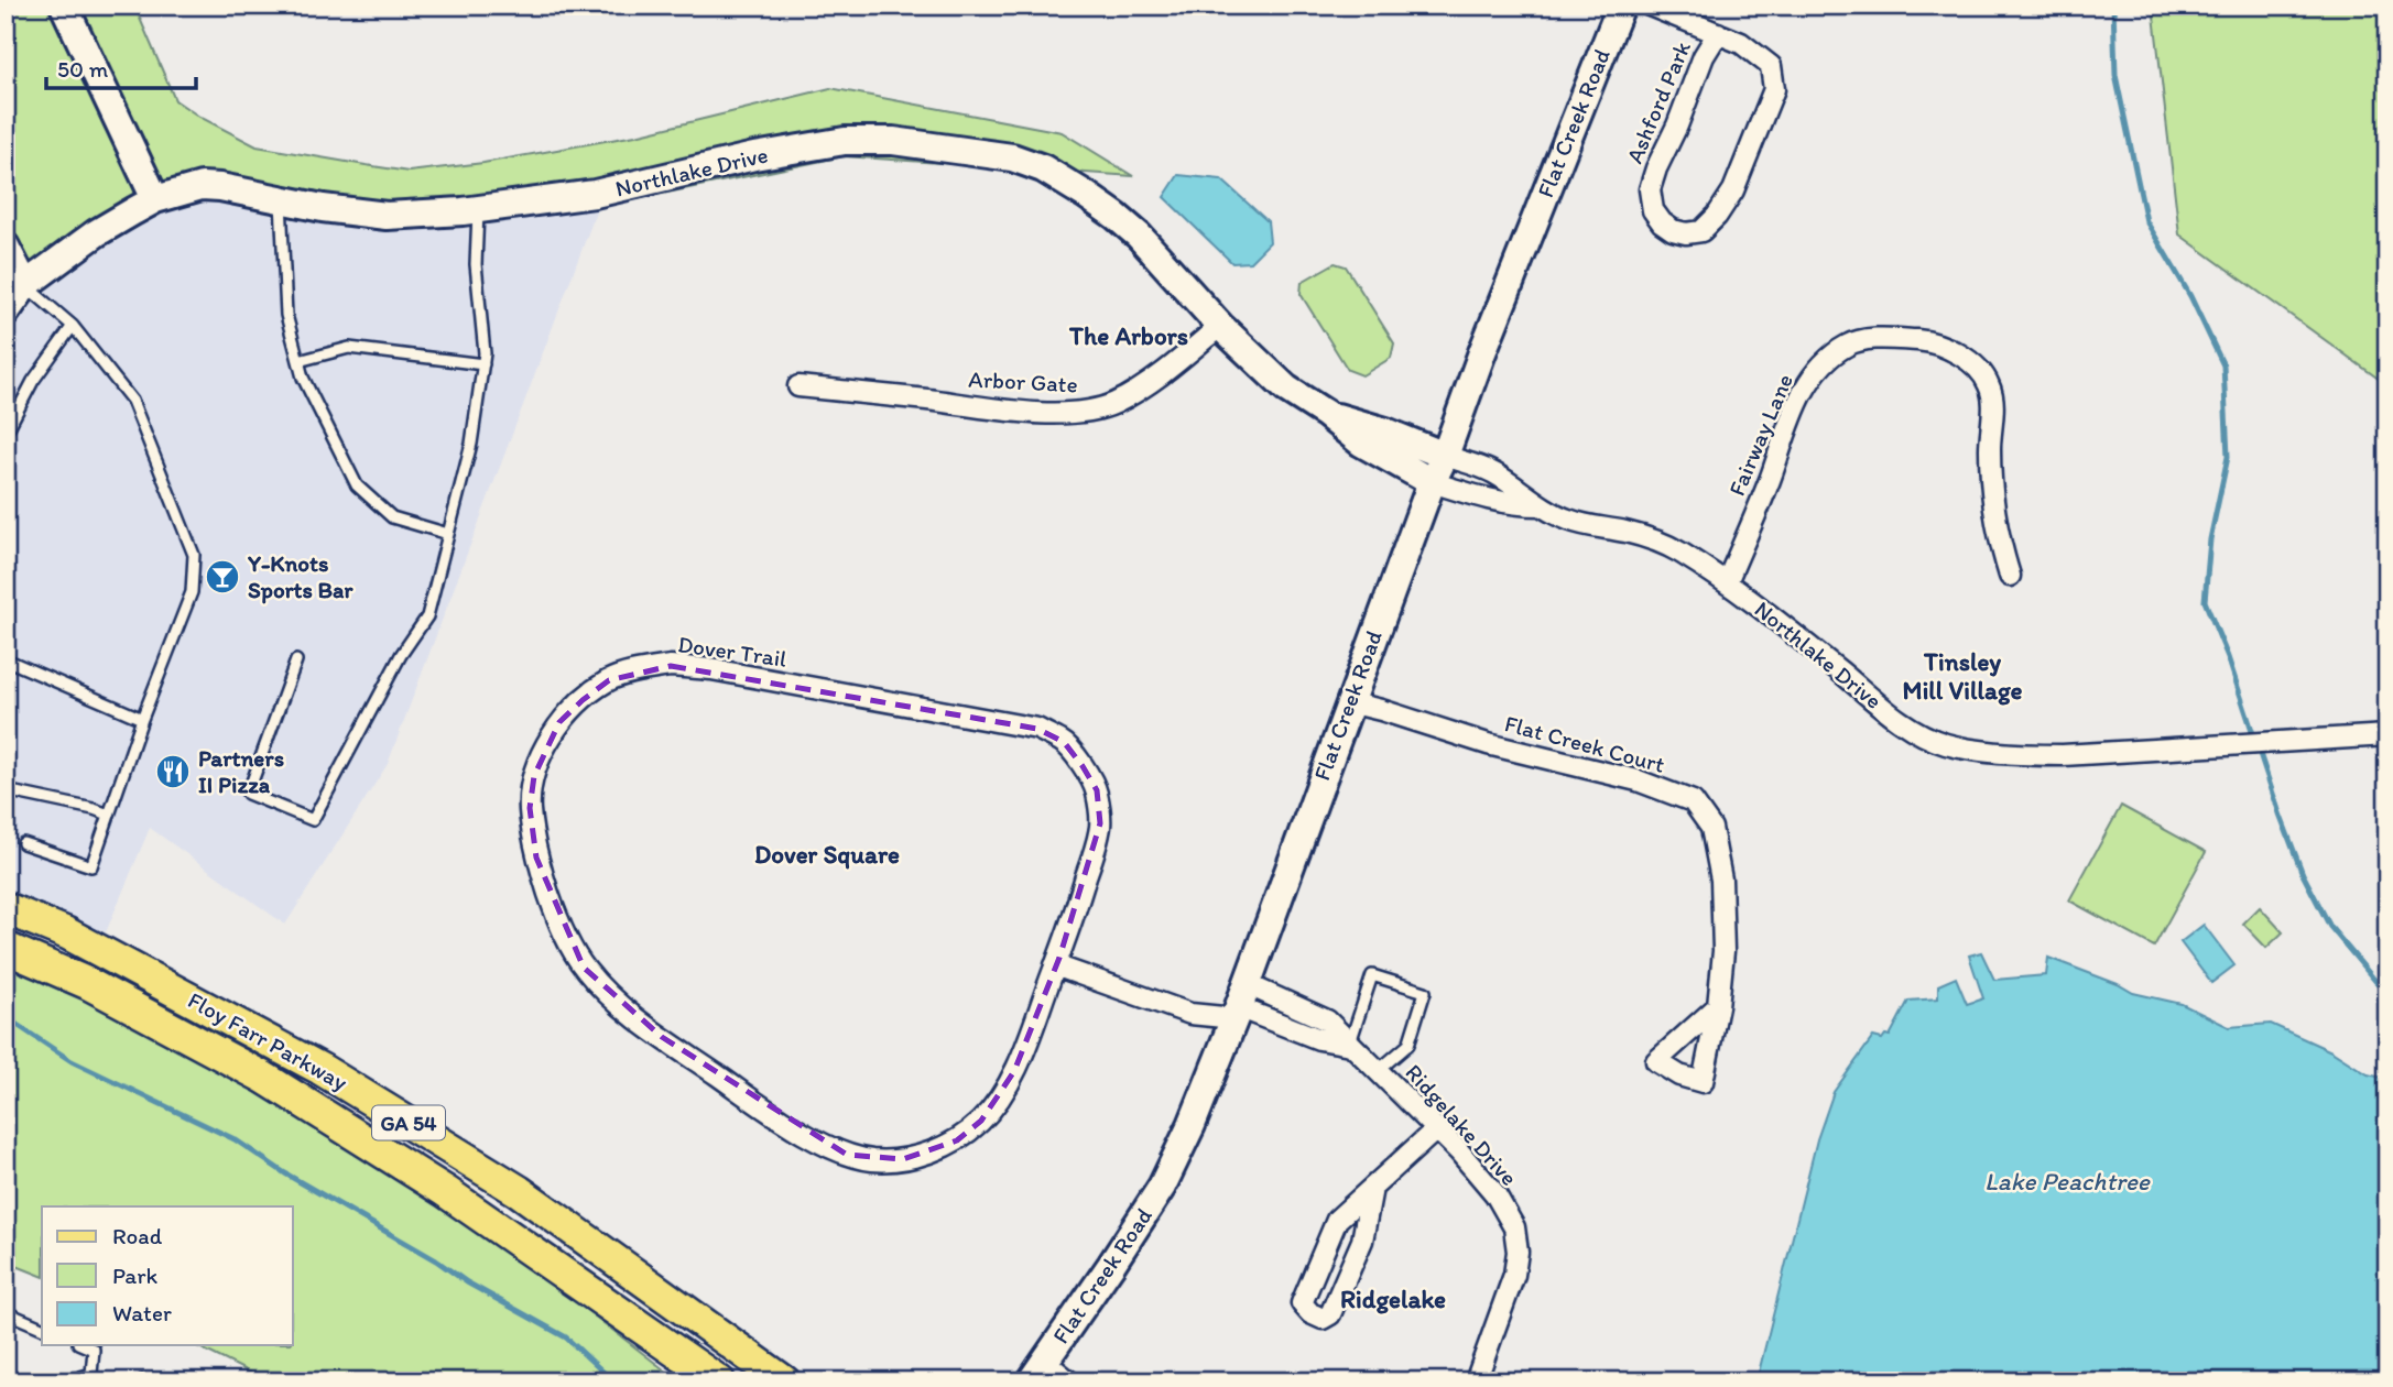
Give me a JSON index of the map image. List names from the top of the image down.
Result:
{
  "streets": {
    "main road": ["Floy Farr Parkway", "GA 54"],
    "street": [
      "Ashford Park",
      "Flat Creek Road",
      "Northlake Drive",
      "Arbor Gate",
      "Fairway Lane",
      "Dover Trail",
      "Flat Creek Court",
      "Ridgelake Drive"
    ]
  },
  "crossings": [
    ["Flat Creek Road", "Northlake Drive"],
    ["Flat Creek Road", "Flat Creek Court"],
    ["Flat Creek Road", "Ridgelake Drive"],
    ["Northlake Drive", "Arbor Gate"],
    ["Northlake Drive", "Fairway Lane"]
  ],
  "districts": [
    "The Arbors",
    "Tinsley Mill Village",
    "Dover Square",
    "Ridgelake"
  ],
  "water": ["Lake Peachtree"],
  "places": {
    "bar": ["Y-Knots Sports Bar"],
    "restaurant": ["Partners II Pizza"]
  },
  "legend": ["Road", "Park", "Water"],
  "scale_bar": "50 m"
}
